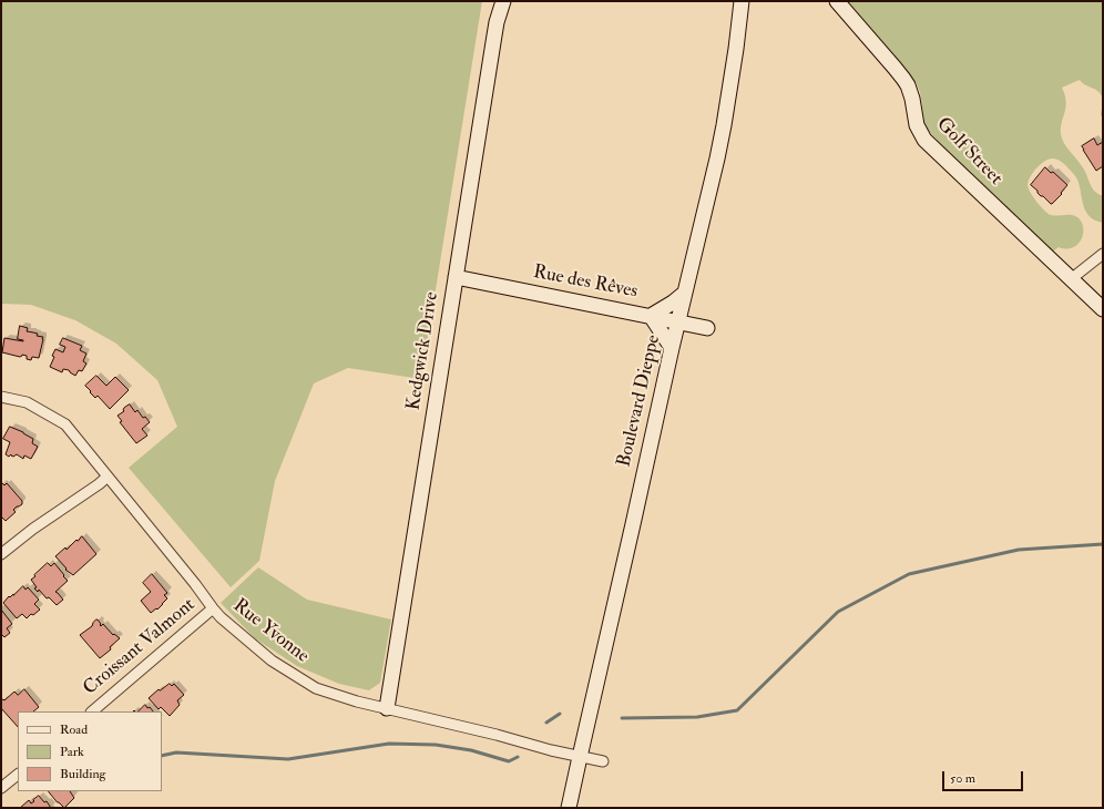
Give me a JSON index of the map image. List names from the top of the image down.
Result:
{
  "streets": {
    "street": [
      "Golf Street",
      "Rue des Rêves",
      "Kedgwick Drive",
      "Boulevard Dieppe",
      "Rue Yvonne",
      "Croissant Valmont"
    ]
  },
  "crossings": [
    ["Rue des Rêves", "Kedgwick Drive"],
    ["Rue des Rêves", "Boulevard Dieppe"],
    ["Kedgwick Drive", "Rue Yvonne"],
    ["Boulevard Dieppe", "Rue Yvonne"],
    ["Rue Yvonne", "Croissant Valmont"]
  ],
  "legend": ["Road", "Park", "Building"],
  "scale_bar": "50 m"
}
